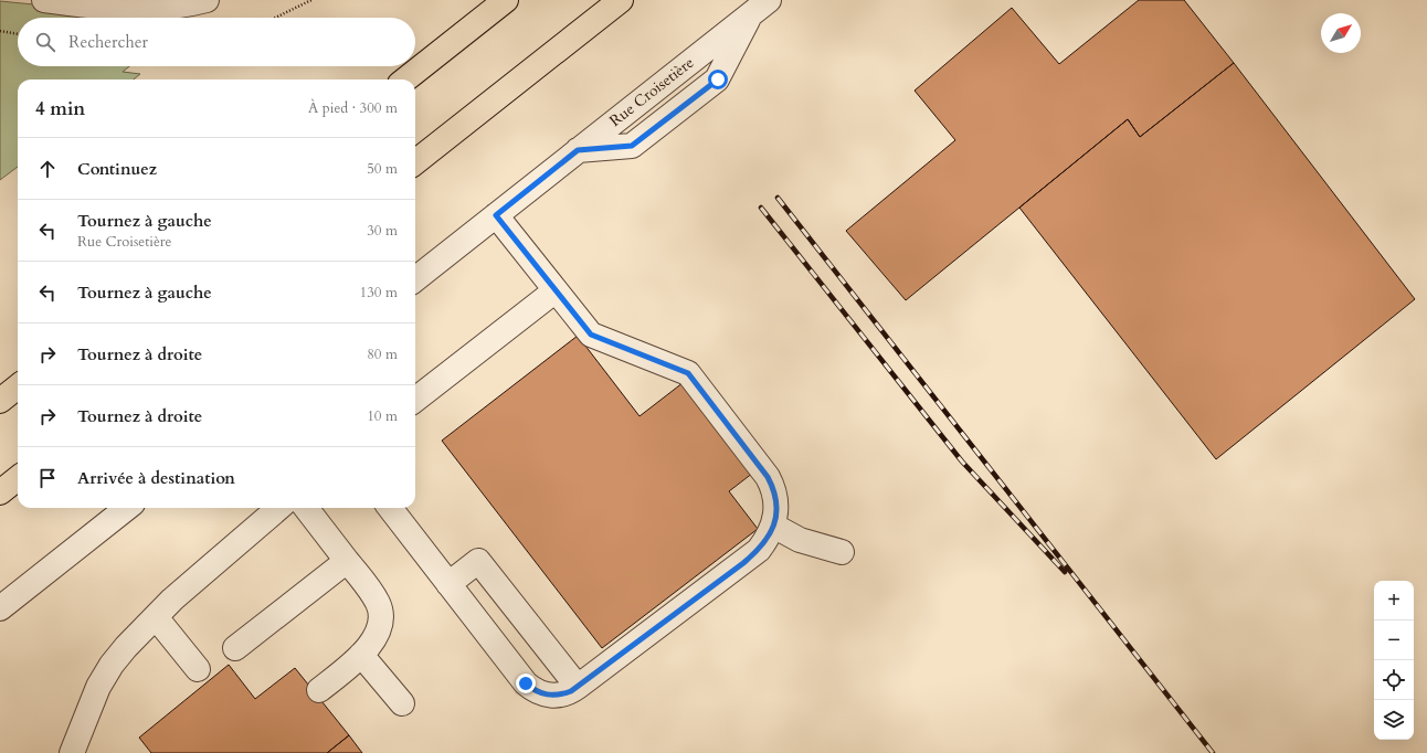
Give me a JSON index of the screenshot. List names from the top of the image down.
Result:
{
  "streets": {
    "street": ["Rue Croisetière"]
  },
  "north": "top right",
  "page": {
    "search": "Rechercher",
    "heading": ["4 min", "À pied · 300 m"],
    "list": [
      ["Continuez", "50 m"],
      ["Tournez à gauche", "Rue Croisetière", "30 m"],
      ["Tournez à gauche", "130 m"],
      ["Tournez à droite", "80 m"],
      ["Tournez à droite", "10 m"],
      "Arrivée à destination"
    ],
    "map_buttons": ["+", "−"]
  }
}
